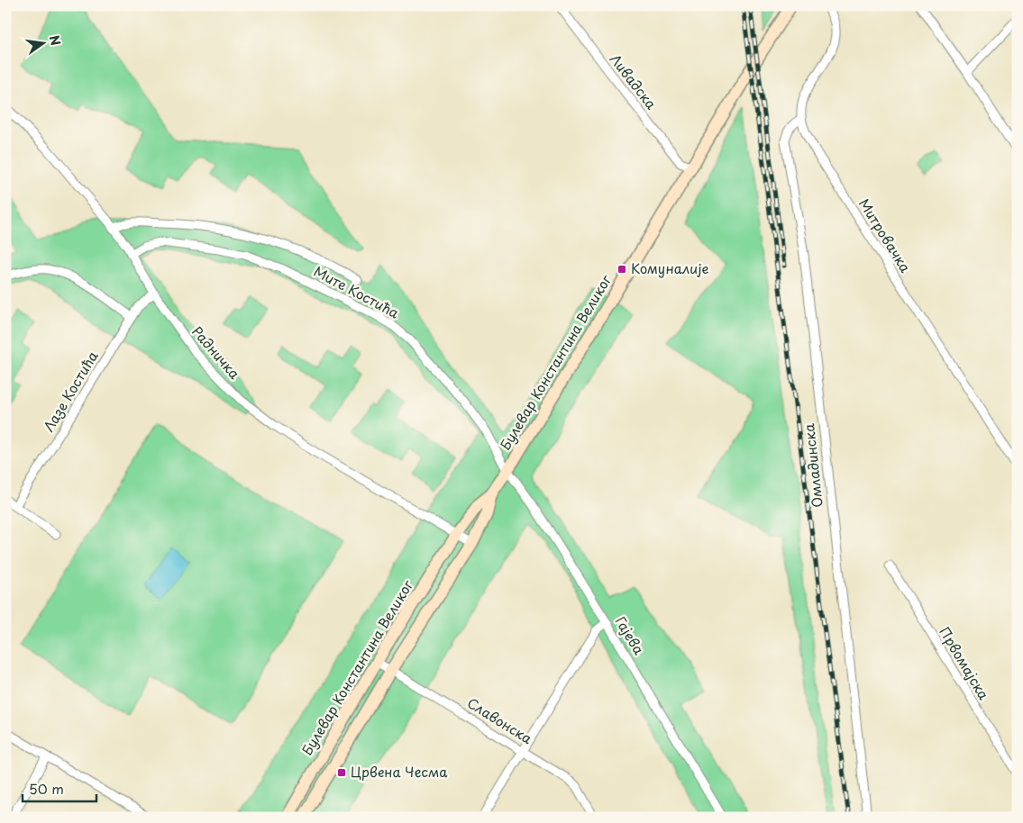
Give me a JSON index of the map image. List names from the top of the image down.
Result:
{
  "streets": {
    "main road": ["Булевар Константина Великог"],
    "street": [
      "Ливадска",
      "Митровачка",
      "Мите Костића",
      "Радничка",
      "Лазе Костића",
      "Омладинска",
      "Гајева",
      "Првомајска",
      "Славонска"
    ]
  },
  "crossings": [
    ["Ливадска", "Булевар Константина Великог"],
    ["Митровачка", "Омладинска"],
    ["Мите Костића", "Радничка"],
    ["Мите Костића", "Булевар Константина Великог"],
    ["Мите Костића", "Гајева"],
    ["Радничка", "Булевар Константина Великог"],
    ["Радничка", "Лазе Костића"],
    ["Булевар Константина Великог", "Гајева"],
    ["Булевар Константина Великог", "Славонска"]
  ],
  "places": {
    "transit": ["Комуналије", "Црвена Чесма"]
  },
  "scale_bar": "50 m",
  "north": "right"
}
